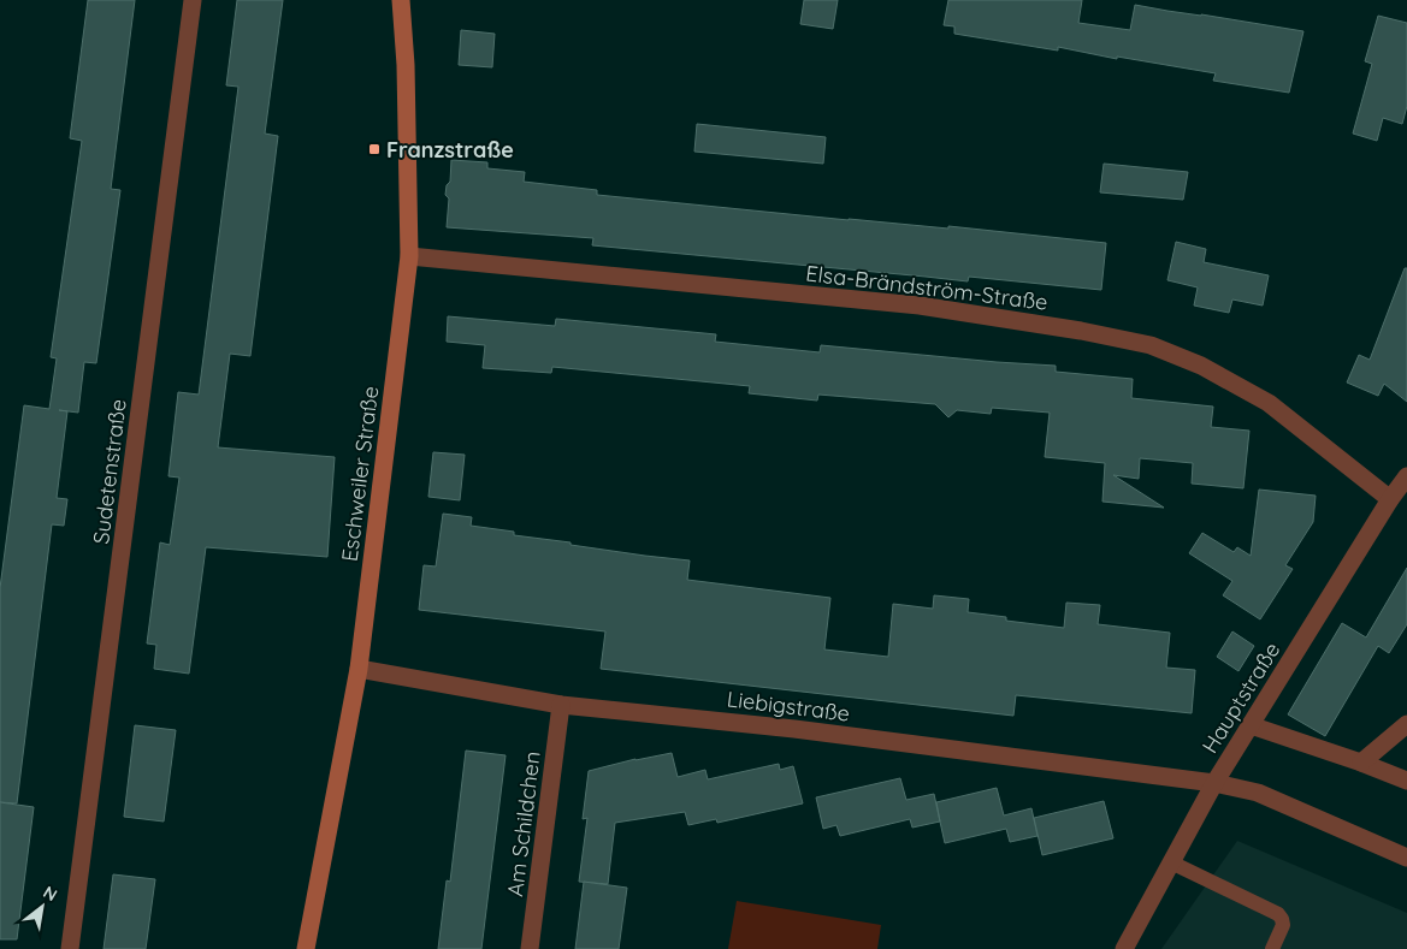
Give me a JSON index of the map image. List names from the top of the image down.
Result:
{
  "streets": {
    "street": [
      "Elsa-Brändström-Straße",
      "Sudetenstraße",
      "Eschweiler Straße",
      "Hauptstraße",
      "Liebigstraße",
      "Am Schildchen"
    ]
  },
  "crossings": [
    ["Elsa-Brändström-Straße", "Eschweiler Straße"],
    ["Elsa-Brändström-Straße", "Hauptstraße"],
    ["Eschweiler Straße", "Liebigstraße"],
    ["Hauptstraße", "Liebigstraße"],
    ["Liebigstraße", "Am Schildchen"]
  ],
  "places": {
    "transit": ["Franzstraße"]
  },
  "north": "top right"
}
